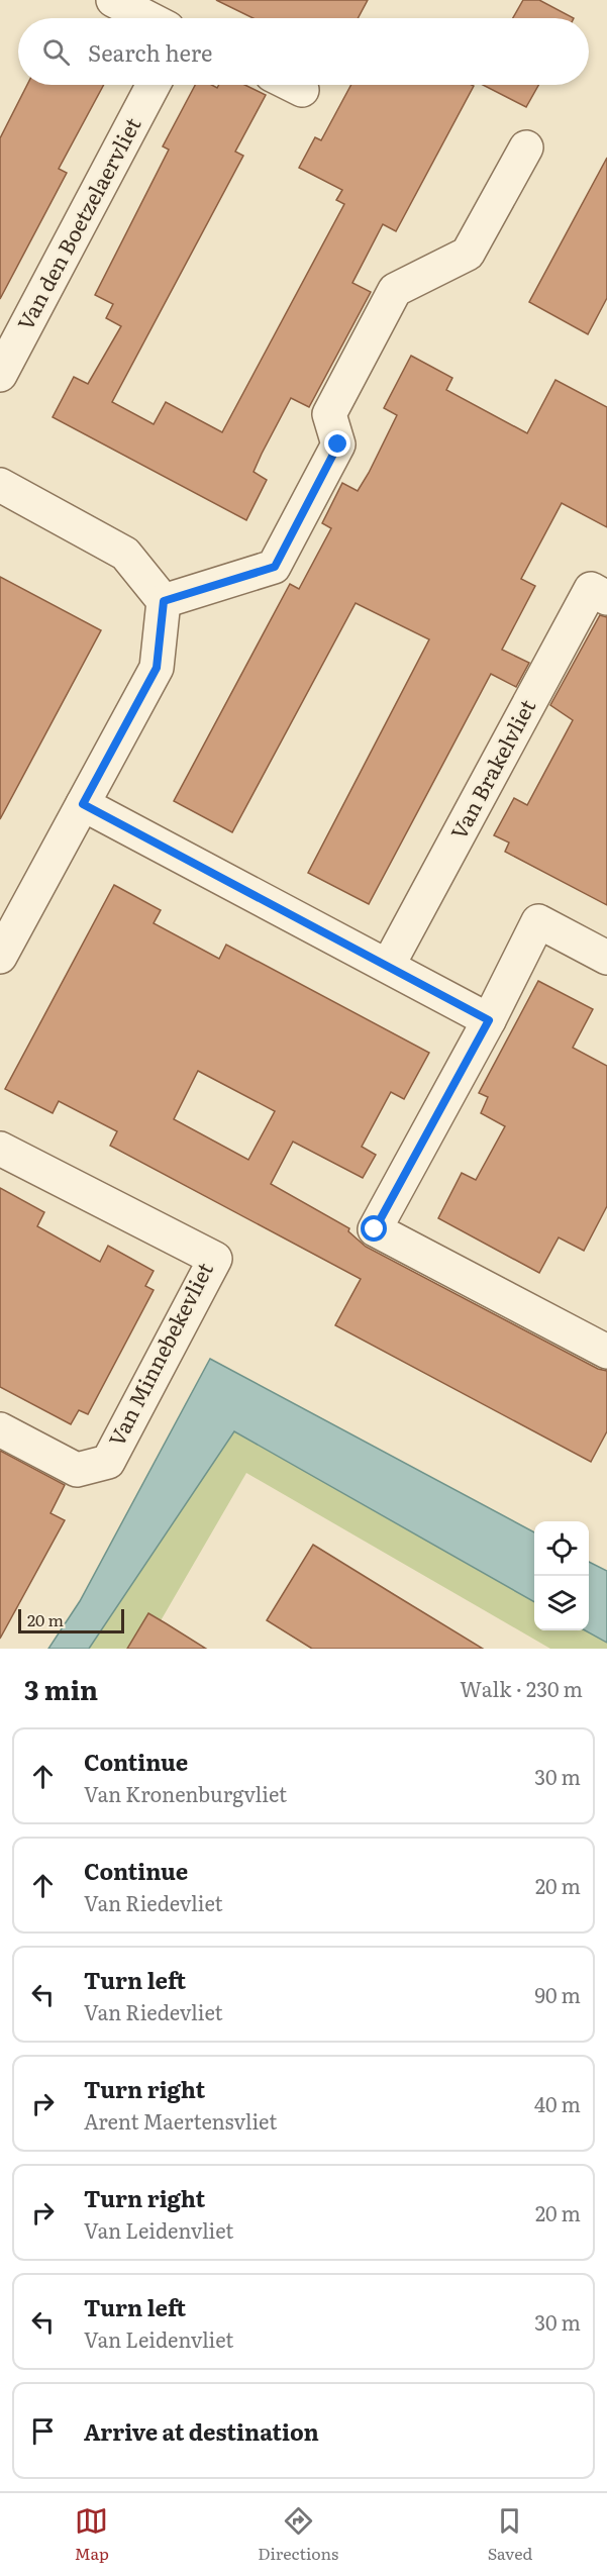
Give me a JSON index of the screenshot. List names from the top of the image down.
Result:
{
  "streets": {
    "street": ["Van den Boetzelaervliet", "Van Brakelvliet", "Van Minnebekevliet"]
  },
  "scale_bar": "20 m",
  "page": {
    "search": "Search here",
    "scale": "20 m",
    "heading": ["3 min", "Walk · 230 m"],
    "list": [
      ["Continue", "Van Kronenburgvliet", "30 m"],
      ["Continue", "Van Riedevliet", "20 m"],
      ["Turn left", "Van Riedevliet", "90 m"],
      ["Turn right", "Arent Maertensvliet", "40 m"],
      ["Turn right", "Van Leidenvliet", "20 m"],
      ["Turn left", "Van Leidenvliet", "30 m"],
      "Arrive at destination"
    ],
    "nav": ["Map", "Directions", "Saved"]
  }
}
